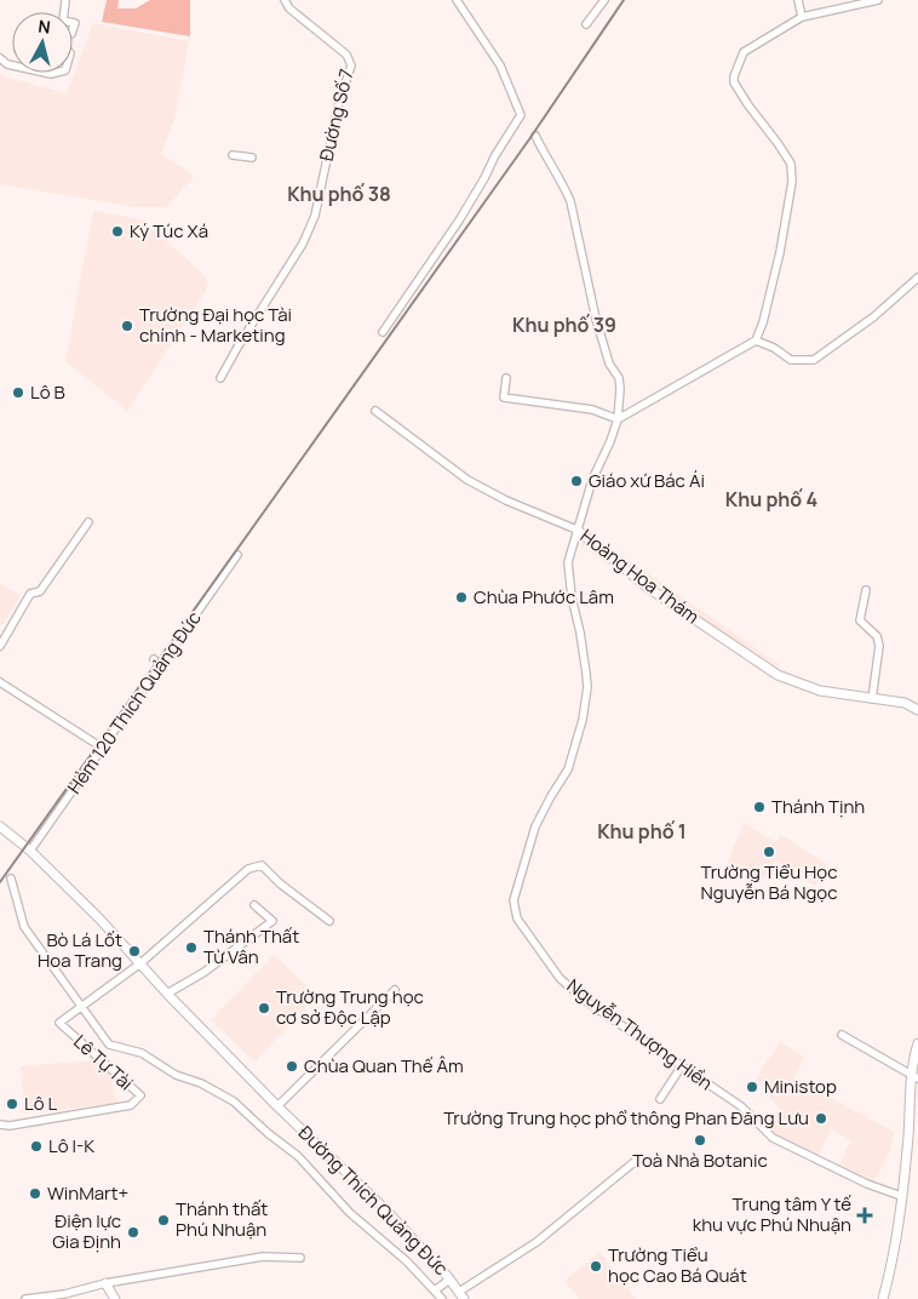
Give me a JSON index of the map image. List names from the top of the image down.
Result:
{
  "streets": {
    "street": [
      "Đường Số 7",
      "Hoàng Hoa Thám",
      "Hẻm 120 Thích Quảng Đức",
      "Nguyễn Thượng Hiền",
      "Lê Tự Tài",
      "Đường Thích Quảng Đức"
    ]
  },
  "crossings": [
    ["Hoàng Hoa Thám", "Nguyễn Thượng Hiền"]
  ],
  "districts": [
    "Khu phố 38",
    "Khu phố 39",
    "Khu phố 4",
    "Khu phố 1"
  ],
  "places": {
    "other": [
      "Ký Túc Xá",
      "Trường Đại học Tài chính - Marketing",
      "Lô B",
      "Giáo xứ Bác Ái",
      "Chùa Phước Lâm",
      "Thánh Tịnh",
      "Trường Tiểu Học Nguyễn Bá Ngọc",
      "Thánh Thất Từ Vân",
      "Bò Lá Lốt Hoa Trang",
      "Trường Trung học cơ sở Độc Lập",
      "Chùa Quan Thế Âm",
      "Ministop",
      "Lô L",
      "Trường Trung học phổ thông Phan Đăng Lưu",
      "Toà Nhà Botanic",
      "Lô I-K",
      "WinMart+",
      "Thánh thất Phú Nhuận",
      "Điện lực Gia Định",
      "Trường Tiểu học Cao Bá Quát"
    ],
    "health": ["Trung tâm Y tế khu vực Phú Nhuận"]
  },
  "north": "top"
}
